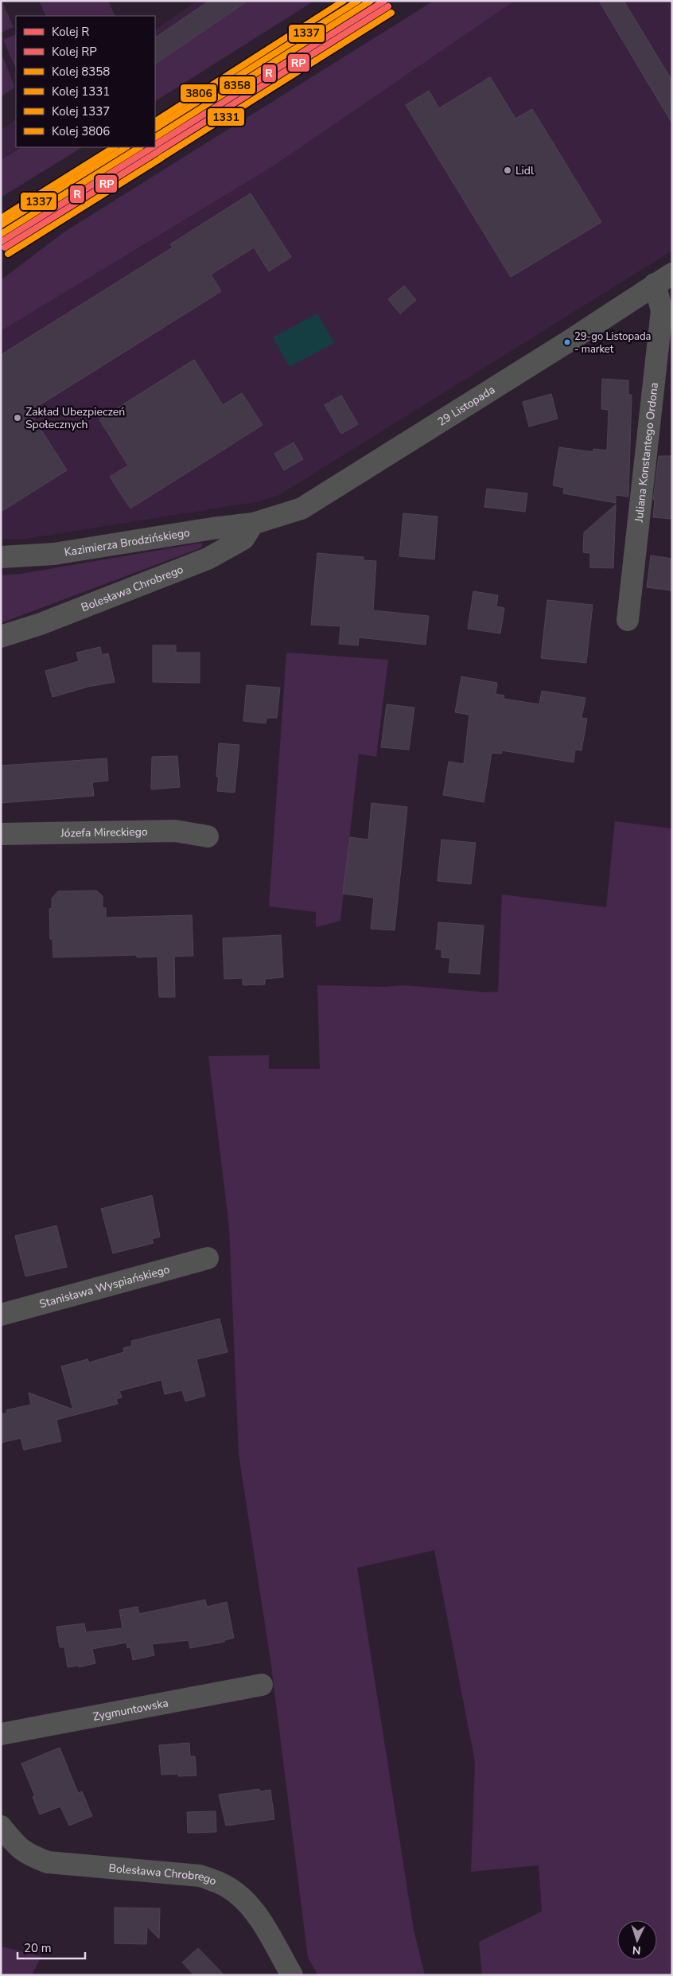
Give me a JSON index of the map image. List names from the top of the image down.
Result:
{
  "streets": {
    "street": [
      "29 Listopada",
      "Juliana Konstantego Ordona",
      "Kazimierza Brodzińskiego",
      "Bolesława Chrobrego",
      "Józefa Mireckiego",
      "Stanisława Wyspiańskiego",
      "Zygmuntowska"
    ]
  },
  "crossings": [
    ["29 Listopada", "Juliana Konstantego Ordona"],
    ["29 Listopada", "Kazimierza Brodzińskiego"],
    ["29 Listopada", "Bolesława Chrobrego"],
    ["Kazimierza Brodzińskiego", "Bolesława Chrobrego"]
  ],
  "places": ["Lidl", "29-go Listopada - market", "Zakład Ubezpieczeń Społecznych"],
  "lines": [
    "rail line R",
    "rail line 8358",
    "rail line 1337",
    "rail line 3806",
    "rail line RP",
    "rail line 1331"
  ],
  "legend": [
    "Kolej R",
    "Kolej RP",
    "Kolej 8358",
    "Kolej 1331",
    "Kolej 1337",
    "Kolej 3806"
  ],
  "scale_bar": "20 m",
  "north": "bottom"
}
